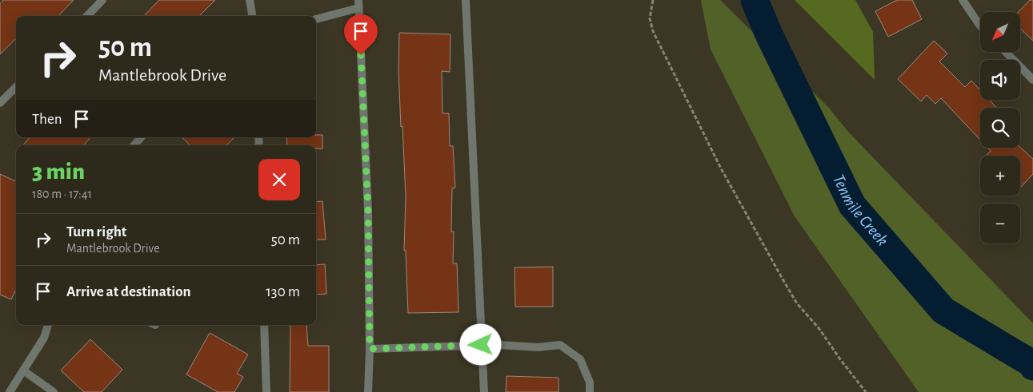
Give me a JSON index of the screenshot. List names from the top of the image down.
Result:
{
  "water": ["Tenmile Creek"],
  "north": "bottom left",
  "page": {
    "map_buttons": ["+", "−"],
    "turn": ["50 m", "Mantlebrook Drive"],
    "then": "Then",
    "heading": ["3 min", "180 m · 17:41"],
    "list": [
      {
        "name": "Turn right",
        "note": "Mantlebrook Drive",
        "value": "50 m"
      },
      {
        "name": "Arrive at destination",
        "value": "130 m"
      }
    ]
  }
}
